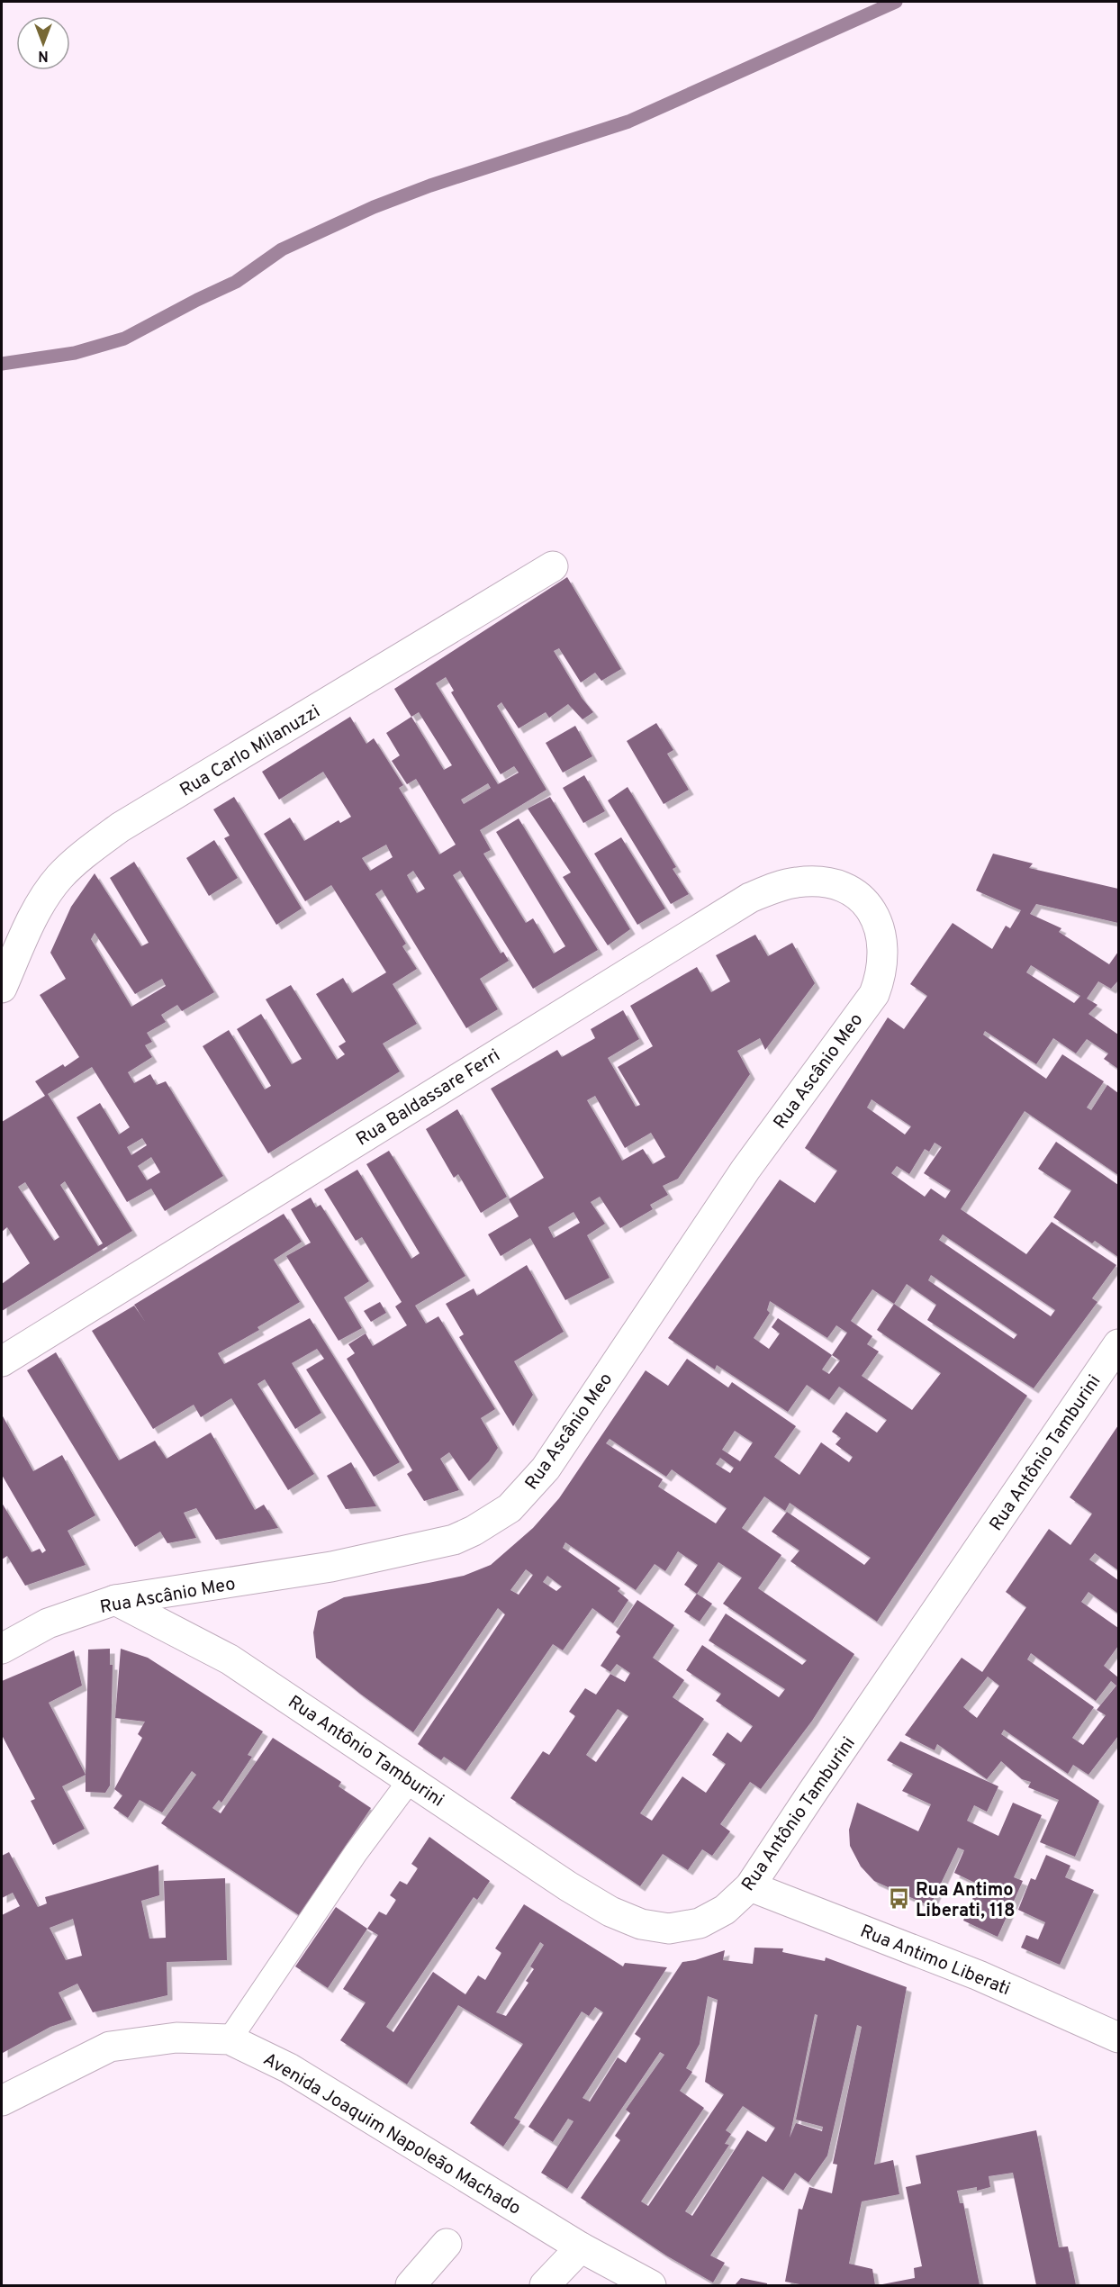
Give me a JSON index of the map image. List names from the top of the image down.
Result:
{
  "streets": {
    "street": [
      "Rua Carlo Milanuzzi",
      "Rua Ascânio Meo",
      "Rua Baldassare Ferri",
      "Rua Antônio Tamburini",
      "Rua Antimo Liberati",
      "Avenida Joaquim Napoleão Machado"
    ]
  },
  "crossings": [
    ["Rua Ascânio Meo", "Rua Baldassare Ferri"],
    ["Rua Ascânio Meo", "Rua Antônio Tamburini"],
    ["Rua Antônio Tamburini", "Rua Antimo Liberati"]
  ],
  "places": {
    "bus stop": ["Rua Antimo Liberati, 118"]
  },
  "north": "bottom"
}
